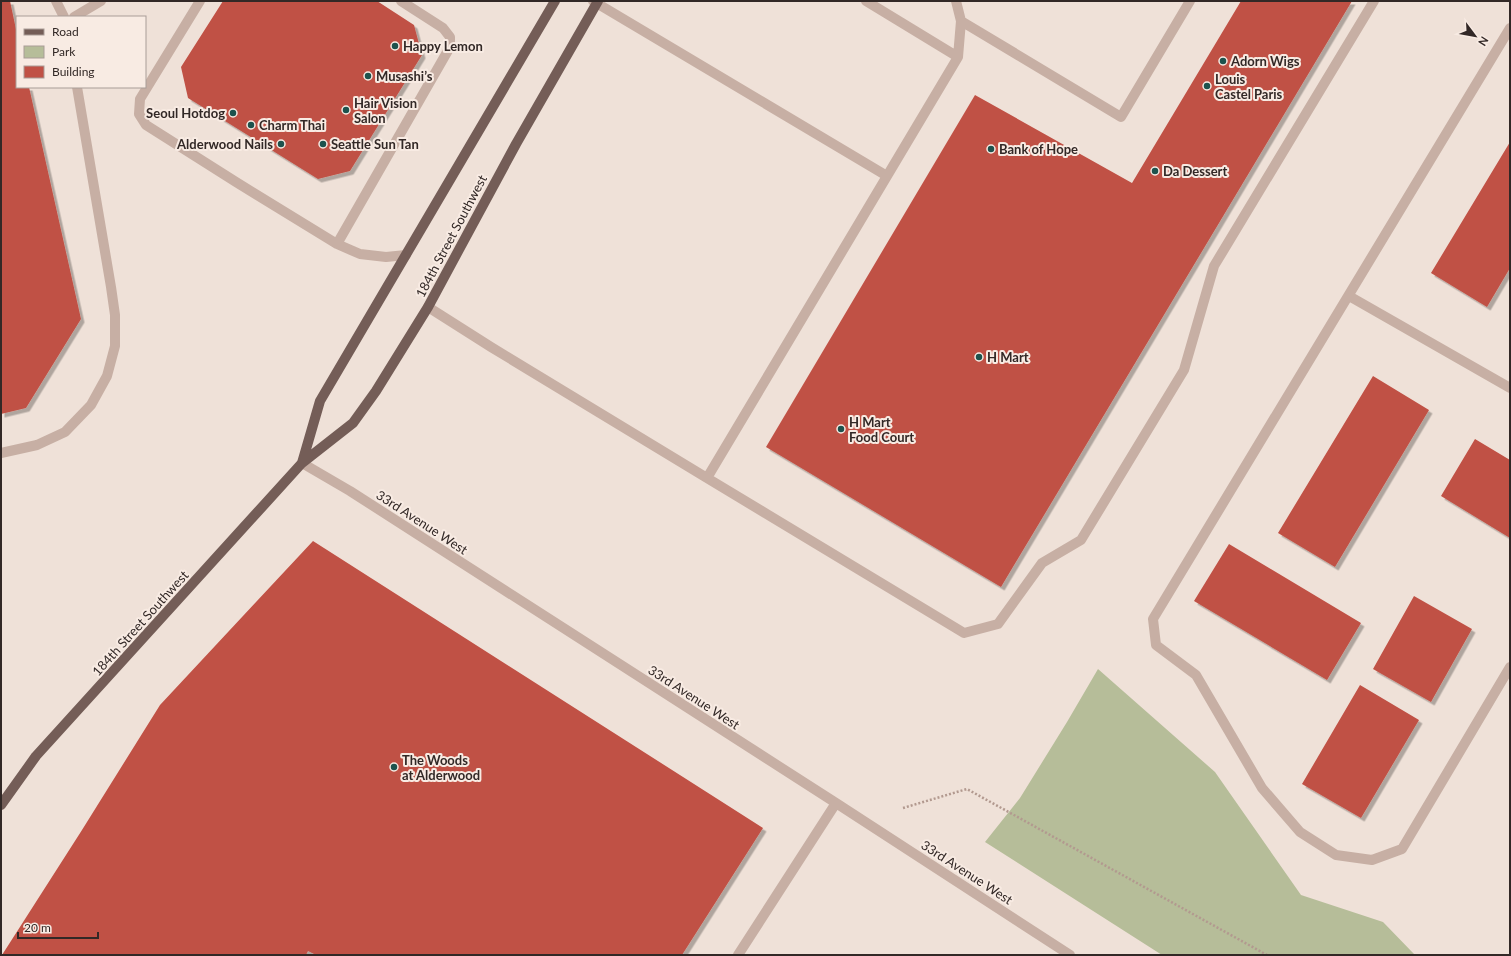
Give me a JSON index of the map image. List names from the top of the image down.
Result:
{
  "streets": {
    "main road": ["184th Street Southwest"],
    "street": ["33rd Avenue West"]
  },
  "crossings": [
    ["184th Street Southwest", "33rd Avenue West"]
  ],
  "places": [
    "Happy Lemon",
    "Adorn Wigs",
    "Musashi’s",
    "Louis Castel Paris",
    "Hair Vision Salon",
    "Seoul Hotdog",
    "Charm Thai",
    "Alderwood Nails",
    "Seattle Sun Tan",
    "Bank of Hope",
    "Da Dessert",
    "H Mart",
    "H Mart Food Court",
    "The Woods at Alderwood"
  ],
  "legend": ["Road", "Park", "Building"],
  "scale_bar": "20 m",
  "north": "bottom right"
}
